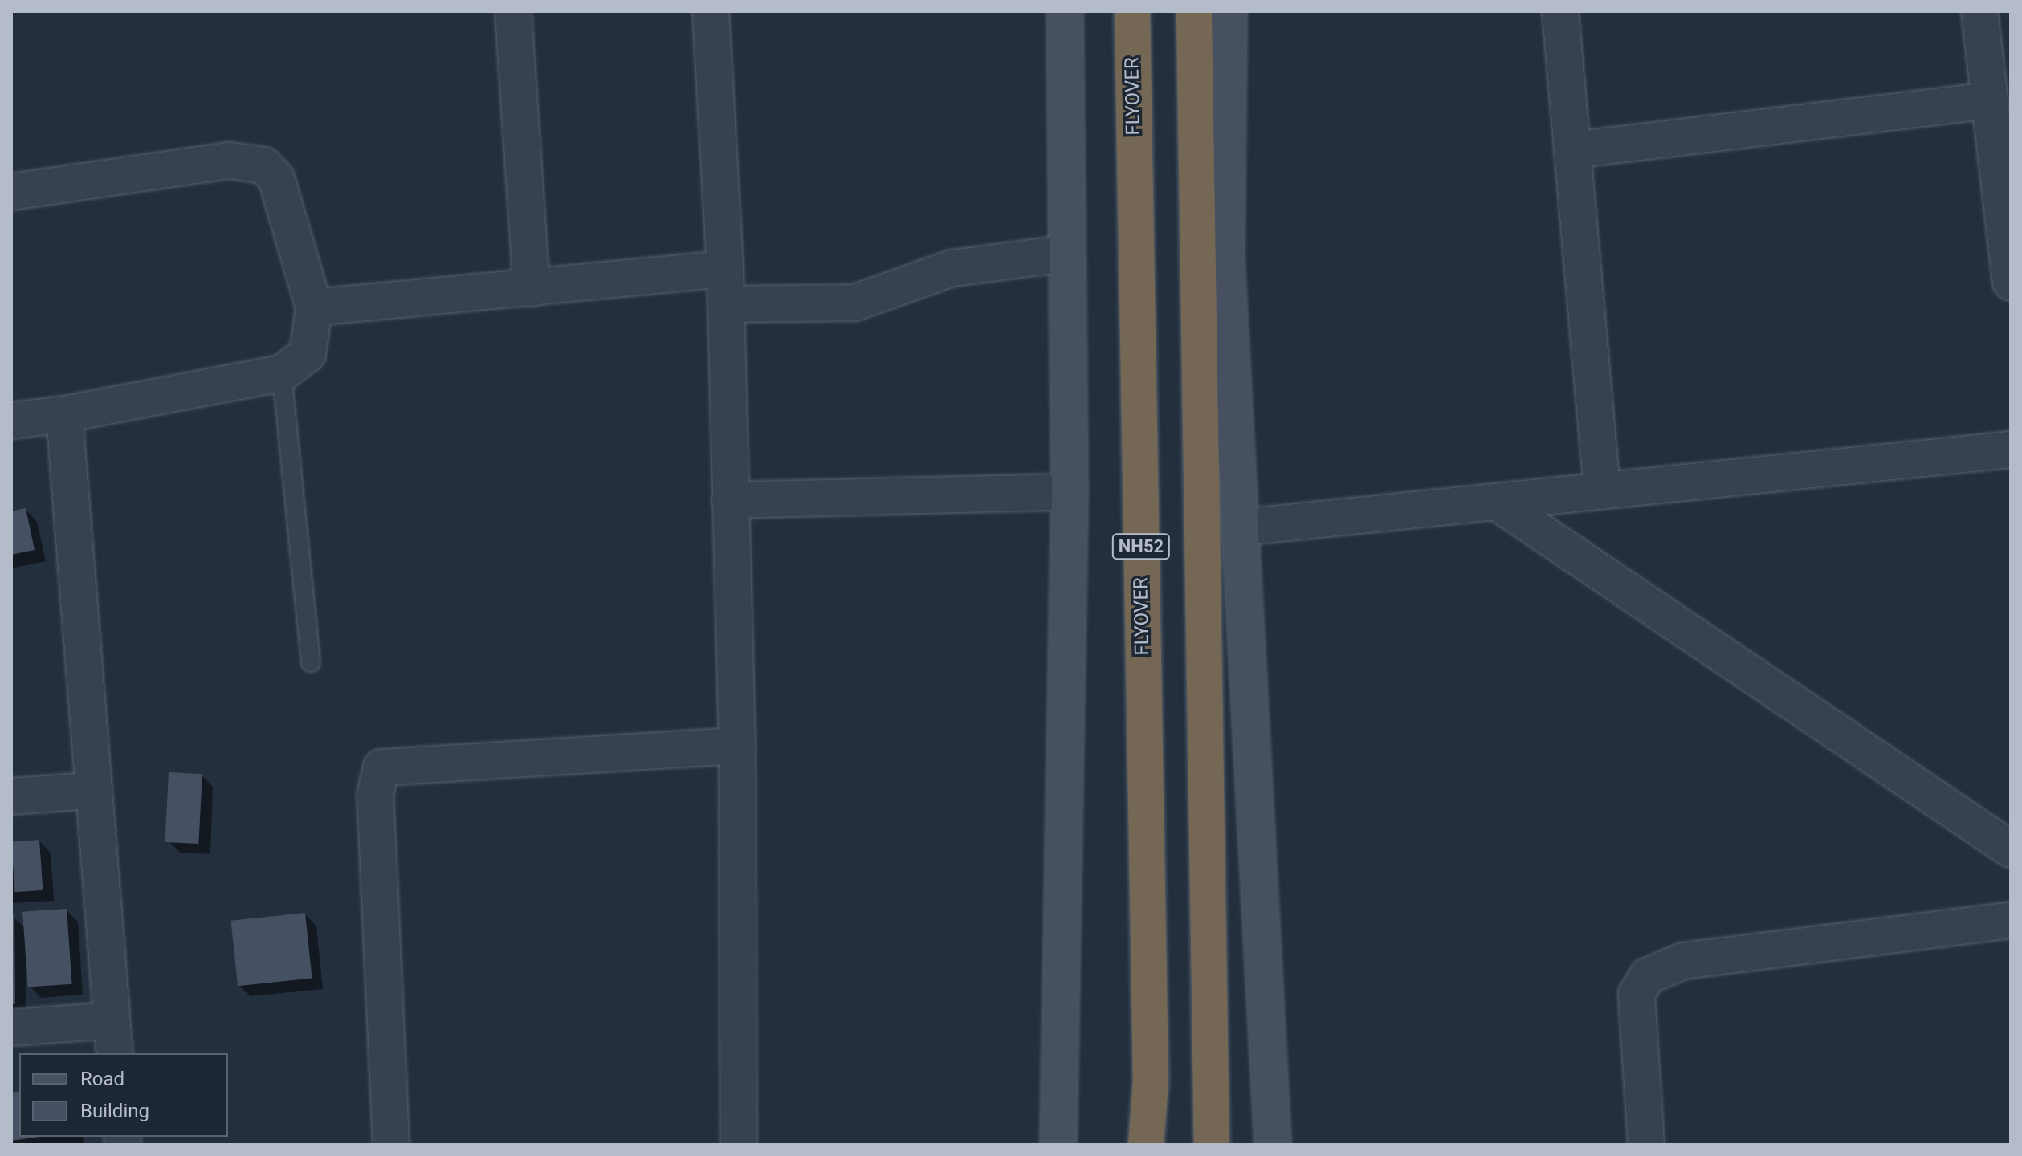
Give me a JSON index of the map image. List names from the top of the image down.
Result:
{
  "streets": {
    "highway": ["FLYOVER", "NH52"]
  },
  "legend": ["Road", "Building"]
}
